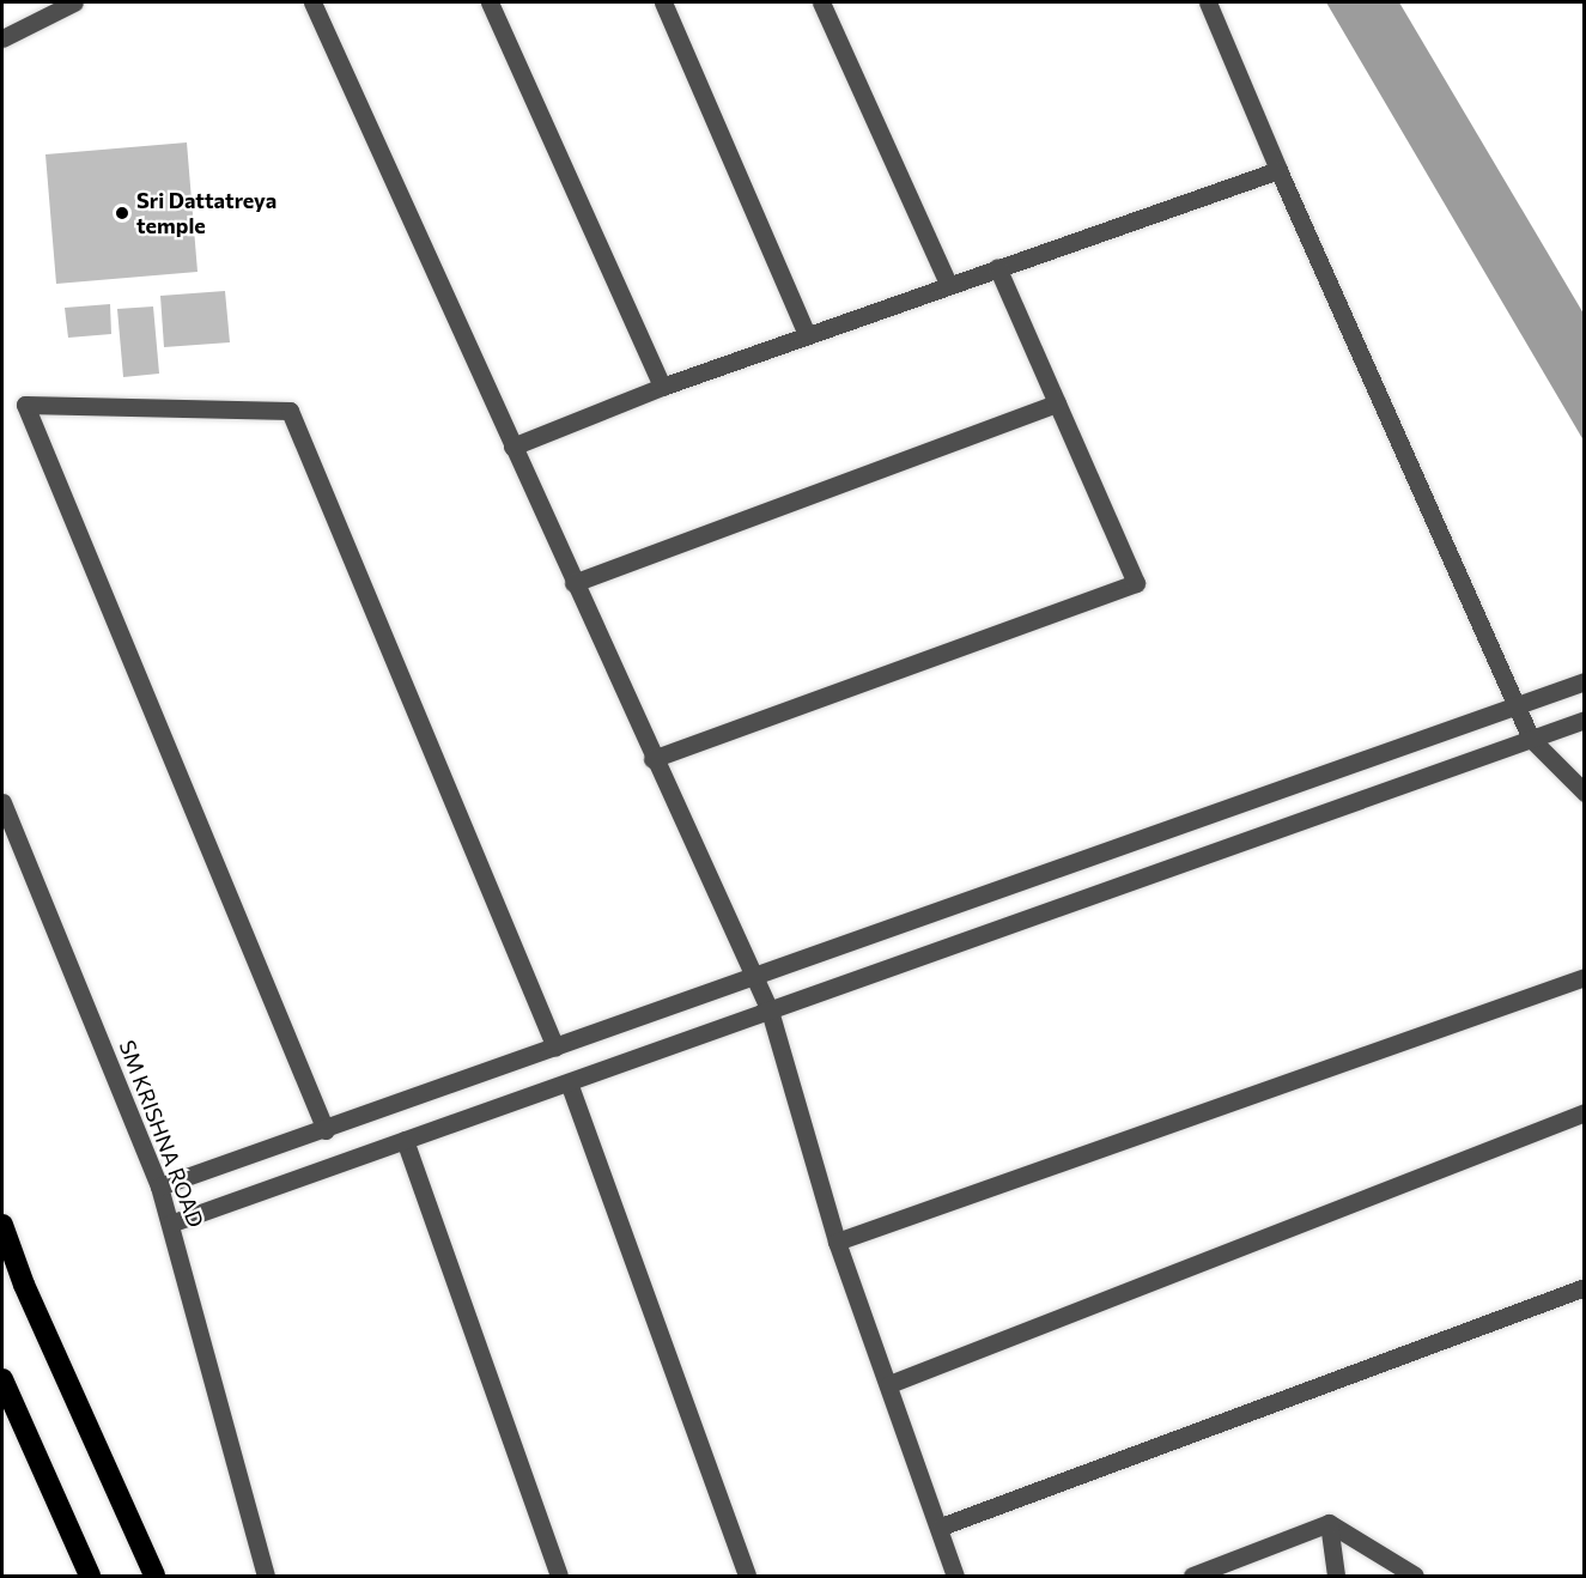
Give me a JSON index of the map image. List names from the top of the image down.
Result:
{
  "streets": {
    "street": ["SM KRISHNA ROAD"]
  },
  "places": ["Sri Dattatreya temple"]
}
